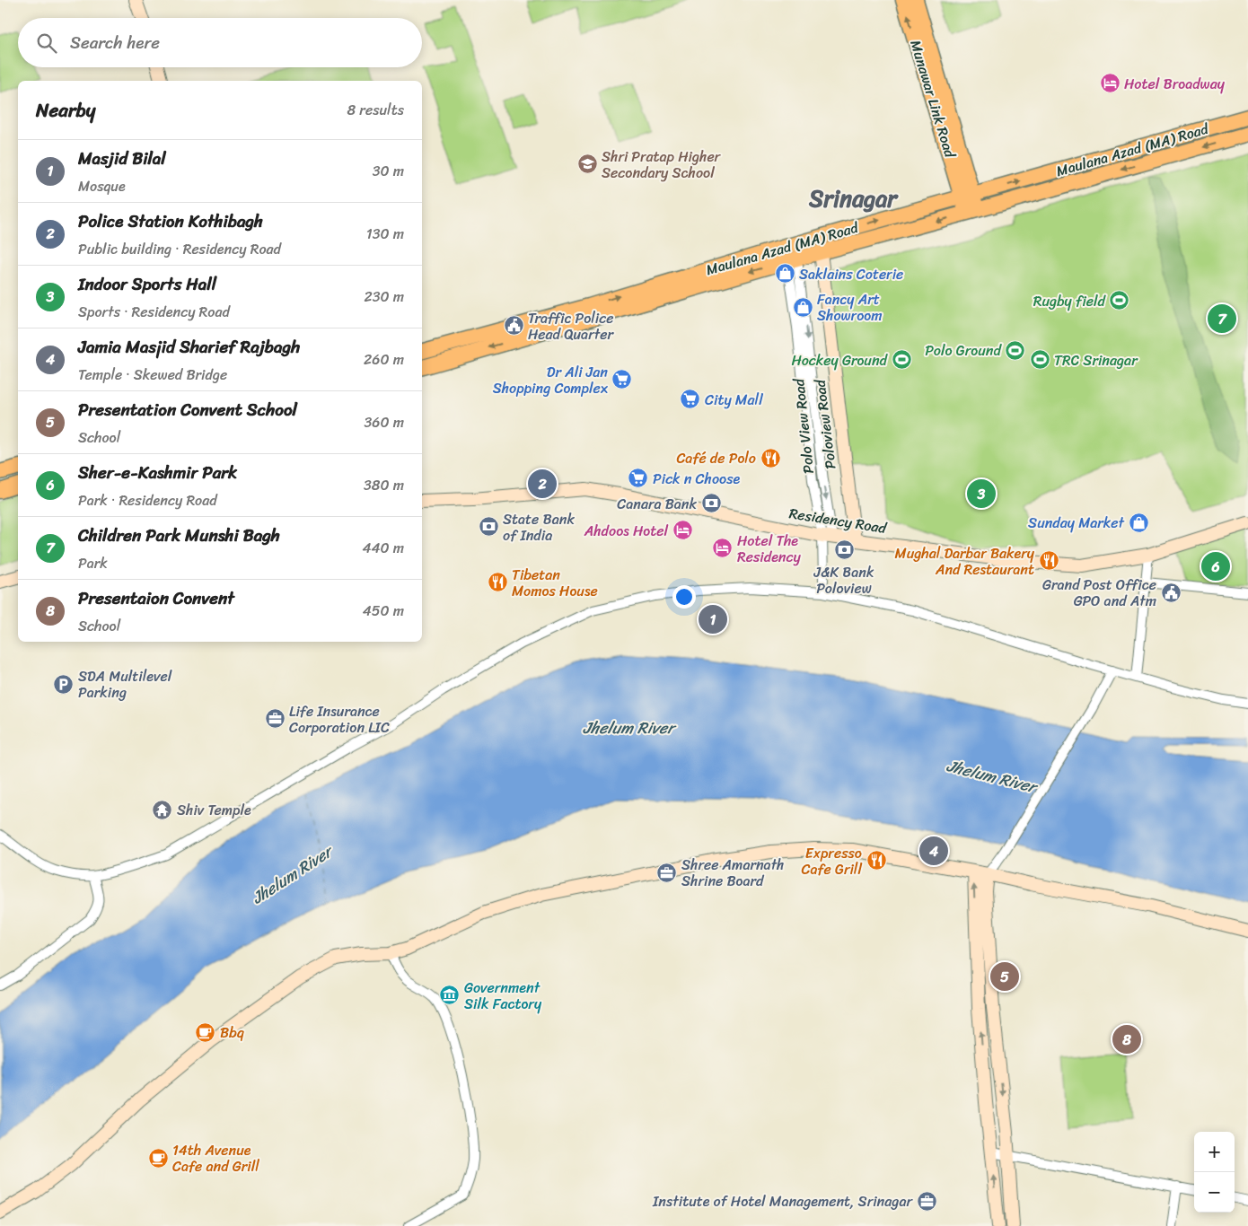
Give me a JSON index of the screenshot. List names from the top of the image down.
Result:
{
  "streets": {
    "main road": [
      "Munawar Link Road",
      "Maulana Azad (MA) Road",
      "Poloview Road",
      "Residency Road"
    ],
    "street": ["Polo View Road"]
  },
  "crossings": [
    ["Munawar Link Road", "Maulana Azad (MA) Road"],
    ["Maulana Azad (MA) Road", "Poloview Road"],
    ["Maulana Azad (MA) Road", "Polo View Road"],
    ["Poloview Road", "Residency Road"],
    ["Polo View Road", "Residency Road"]
  ],
  "districts": ["Srinagar"],
  "water": ["Jhelum River"],
  "places": {
    "hotel": ["Hotel Broadway", "Ahdoos Hotel", "Hotel The Residency"],
    "school or university": ["Shri Pratap Higher Secondary School"],
    "shop": ["Saklains Coterie", "Fancy Art Showroom", "Sunday Market"],
    "sports": [
      "Rugby field",
      "Polo Ground",
      "Hockey Ground",
      "TRC Srinagar"
    ],
    "public building": ["Traffic Police Head Quarter", "Grand Post Office GPO and Atm"],
    "supermarket": ["Dr Ali Jan Shopping Complex", "City Mall", "Pick n Choose"],
    "restaurant": [
      "Café de Polo",
      "Mughal Darbar Bakery And Restaurant",
      "Tibetan Momos House",
      "Expresso Cafe Grill"
    ],
    "bank": ["Canara Bank", "State Bank of India", "J&K Bank Poloview"],
    "parking": ["SDA Multilevel Parking"],
    "office": ["Life Insurance Corporation LIC", "Shree Amarnath Shrine Board", "Institute of Hotel Management, Srinagar"],
    "temple": ["Shiv Temple"],
    "museum": ["Government Silk Factory"],
    "cafe": ["Bbq", "14th Avenue Cafe and Grill"]
  },
  "page": {
    "search": "Search here",
    "heading": ["Nearby", "8 results"],
    "list": [
      {
        "mark": "1",
        "name": "Masjid Bilal",
        "note": "Mosque",
        "value": "30 m"
      },
      {
        "mark": "2",
        "name": "Police Station Kothibagh",
        "note": "Public building · Residency Road",
        "value": "130 m"
      },
      {
        "mark": "3",
        "name": "Indoor Sports Hall",
        "note": "Sports · Residency Road",
        "value": "230 m"
      },
      {
        "mark": "4",
        "name": "Jamia Masjid Sharief Rajbagh",
        "note": "Temple · Skewed Bridge",
        "value": "260 m"
      },
      {
        "mark": "5",
        "name": "Presentation Convent School",
        "note": "School",
        "value": "360 m"
      },
      {
        "mark": "6",
        "name": "Sher-e-Kashmir Park",
        "note": "Park · Residency Road",
        "value": "380 m"
      },
      {
        "mark": "7",
        "name": "Children Park Munshi Bagh",
        "note": "Park",
        "value": "440 m"
      },
      {
        "mark": "8",
        "name": "Presentaion Convent",
        "note": "School",
        "value": "450 m"
      }
    ],
    "pins": [
      "7",
      "2",
      "3",
      "6",
      "1",
      "4",
      "5",
      "8"
    ],
    "map_buttons": ["+", "−"]
  }
}
